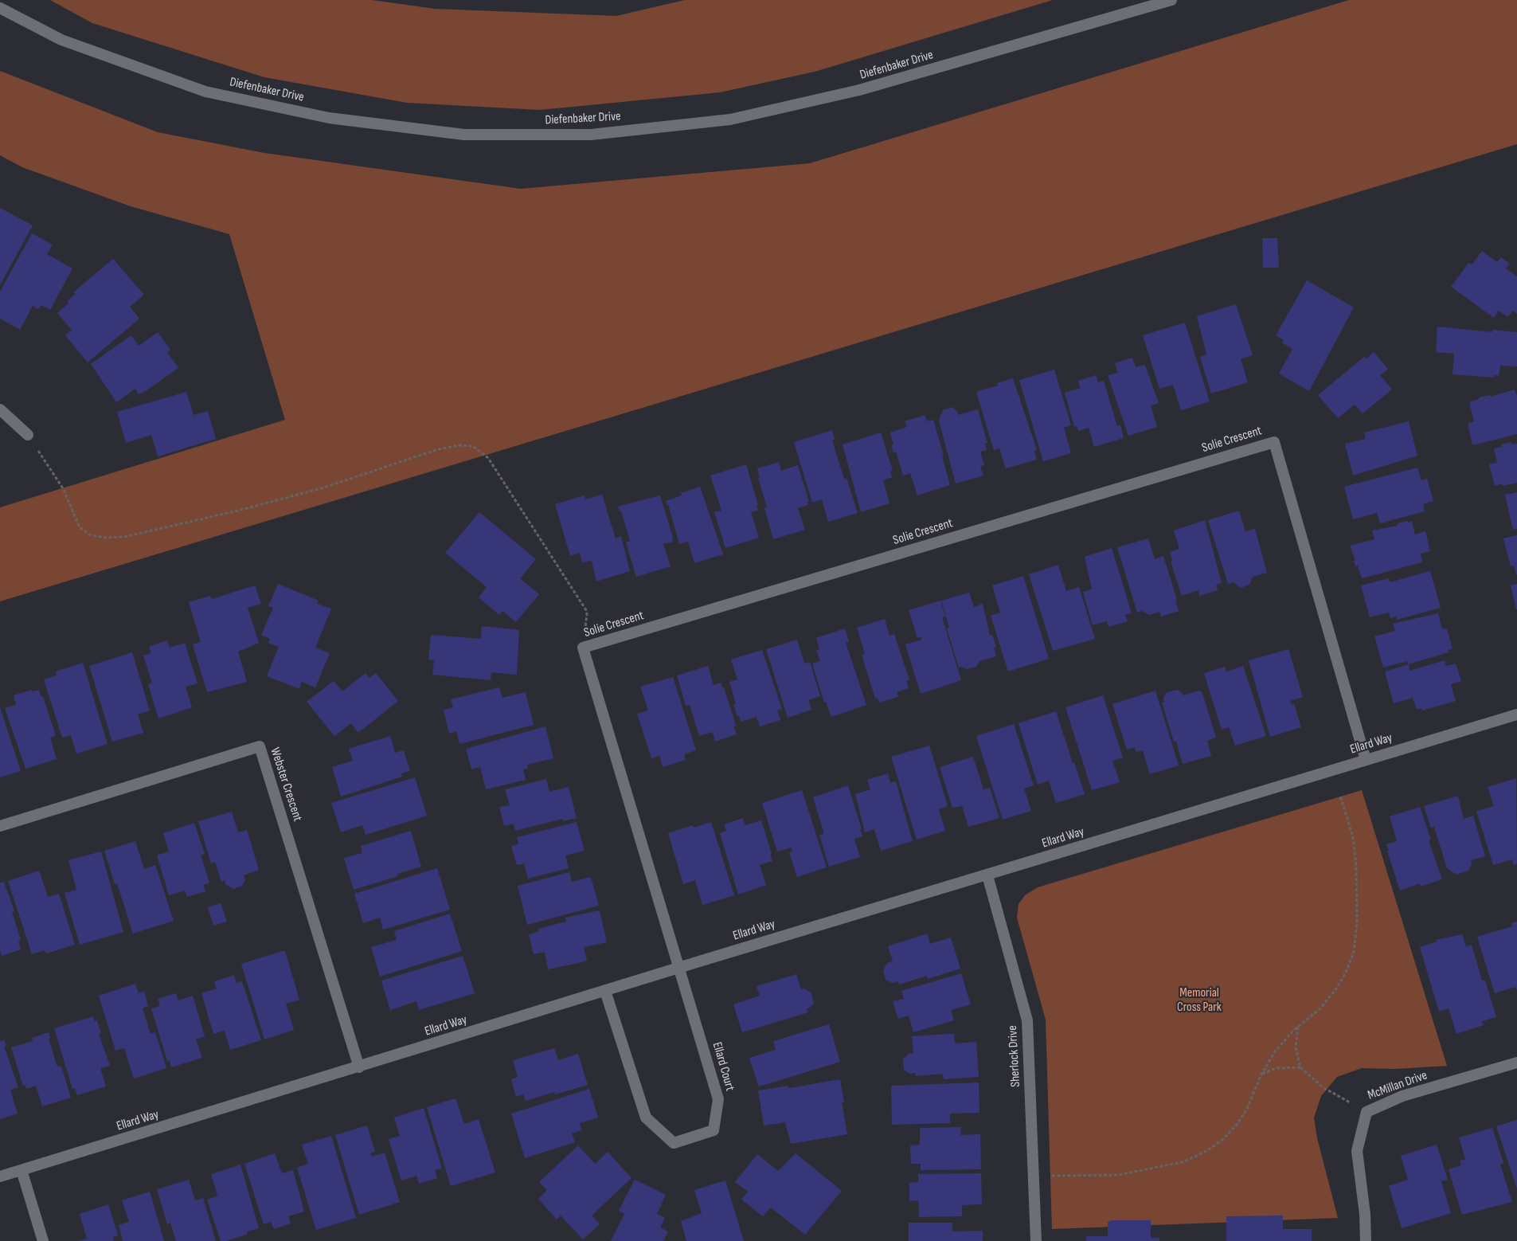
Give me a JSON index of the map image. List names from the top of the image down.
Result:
{
  "streets": {
    "street": [
      "Diefenbaker Drive",
      "Solie Crescent",
      "Ellard Way",
      "Webster Crescent",
      "Sherlock Drive",
      "Ellard Court",
      "McMillan Drive"
    ]
  },
  "crossings": [
    ["Solie Crescent", "Ellard Way"],
    ["Solie Crescent", "Ellard Court"],
    ["Ellard Way", "Webster Crescent"],
    ["Ellard Way", "Sherlock Drive"],
    ["Ellard Way", "Ellard Court"]
  ],
  "parks": ["Memorial Cross Park"]
}
